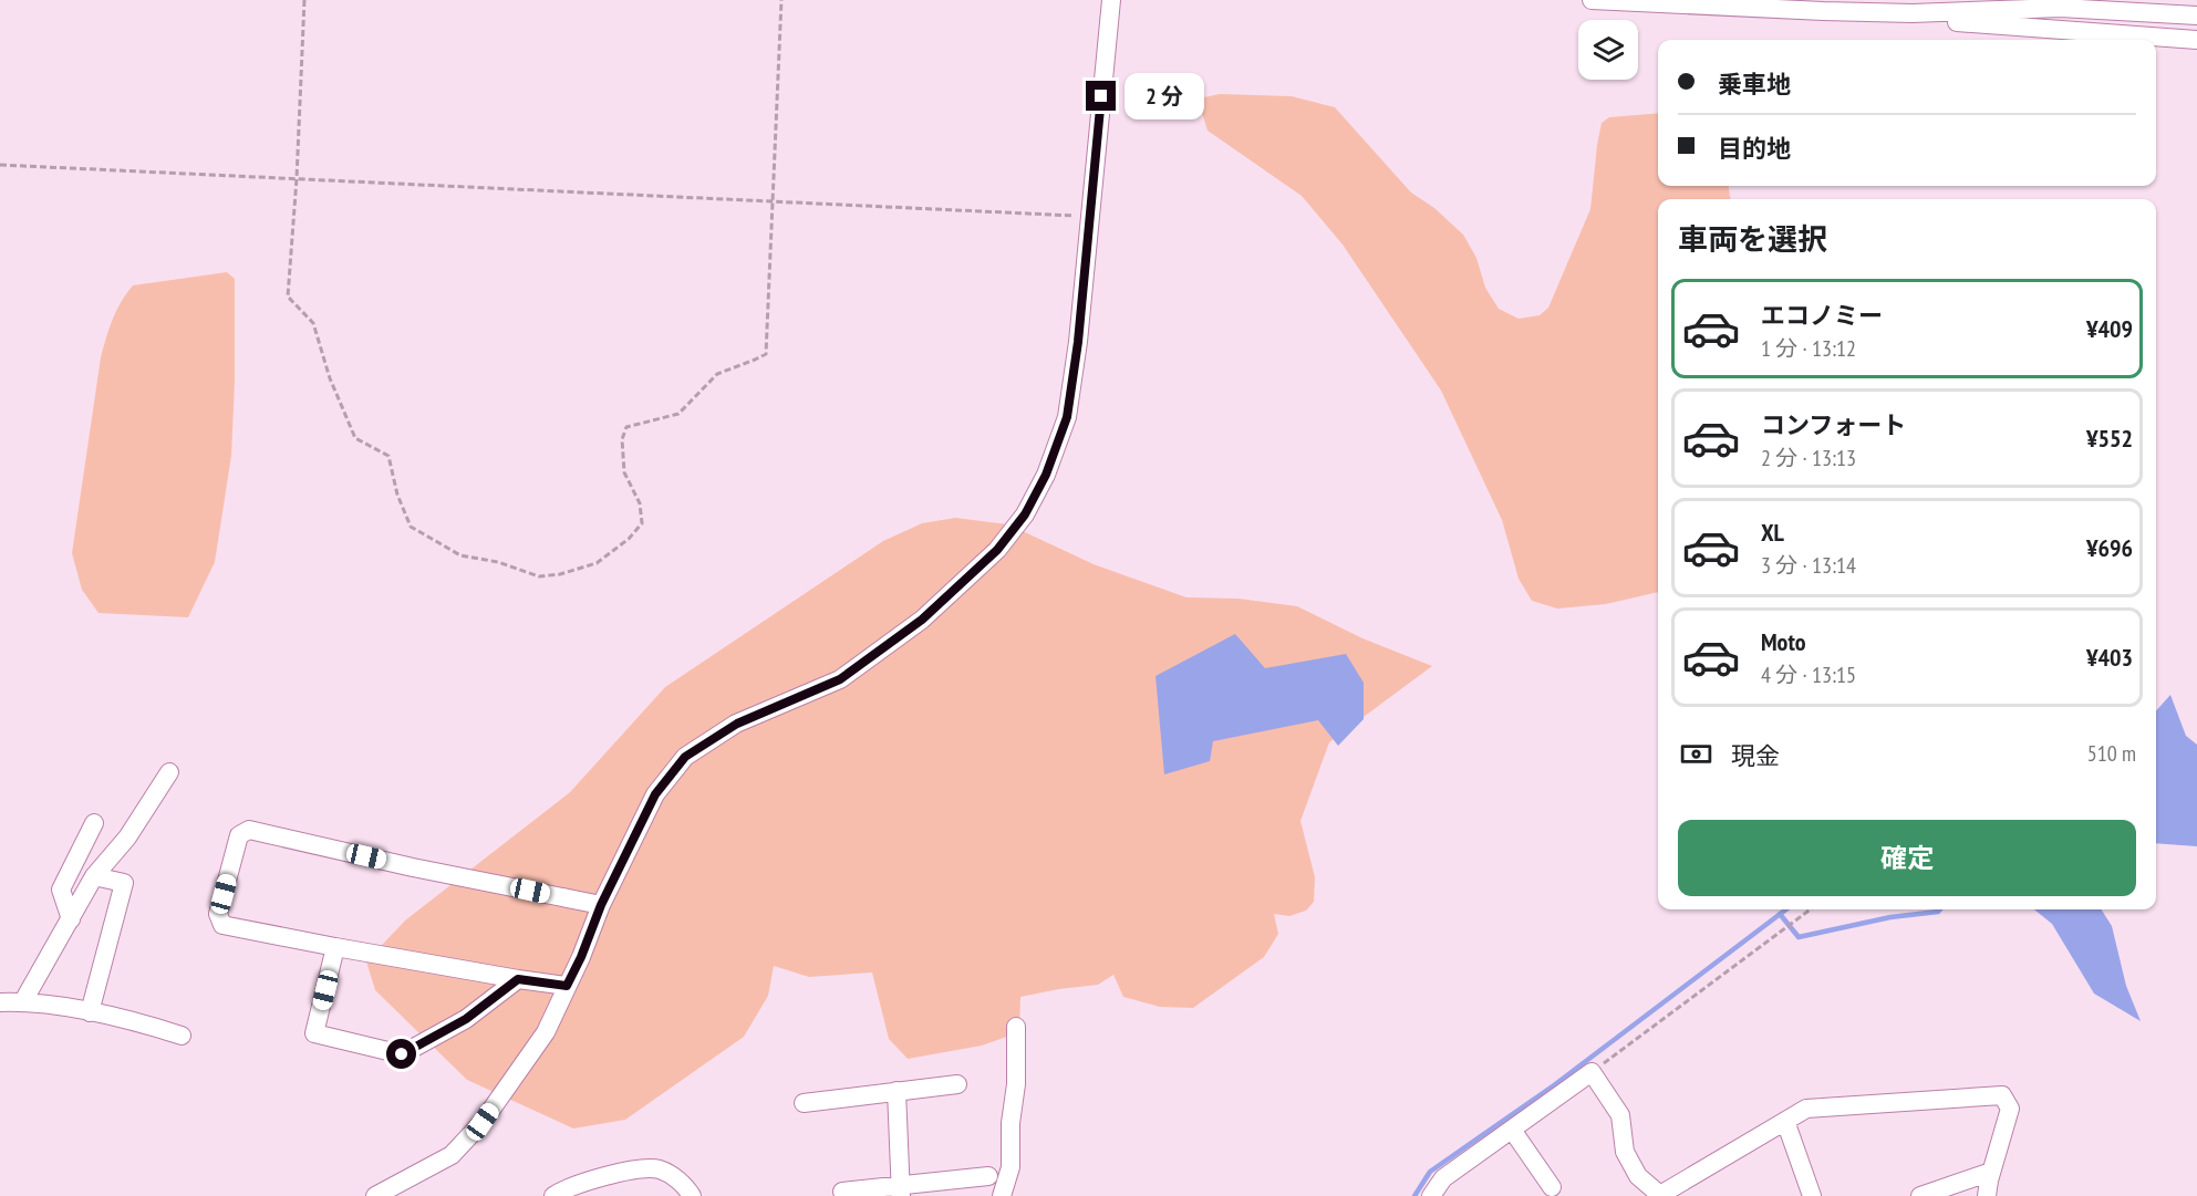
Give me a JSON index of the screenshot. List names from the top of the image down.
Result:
{
  "page": {
    "banner": ["乗車地", "目的地"],
    "bubble": "2 分",
    "heading": "車両を選択",
    "list": [
      {
        "name": "エコノミー",
        "note": "1 分 · 13:12",
        "value": "¥409"
      },
      {
        "name": "コンフォート",
        "note": "2 分 · 13:13",
        "value": "¥552"
      },
      {
        "name": "XL",
        "note": "3 分 · 13:14",
        "value": "¥696"
      },
      {
        "name": "Moto",
        "note": "4 分 · 13:15",
        "value": "¥403"
      }
    ],
    "pay": ["現金", "510 m"],
    "buttons": "確定"
  }
}
